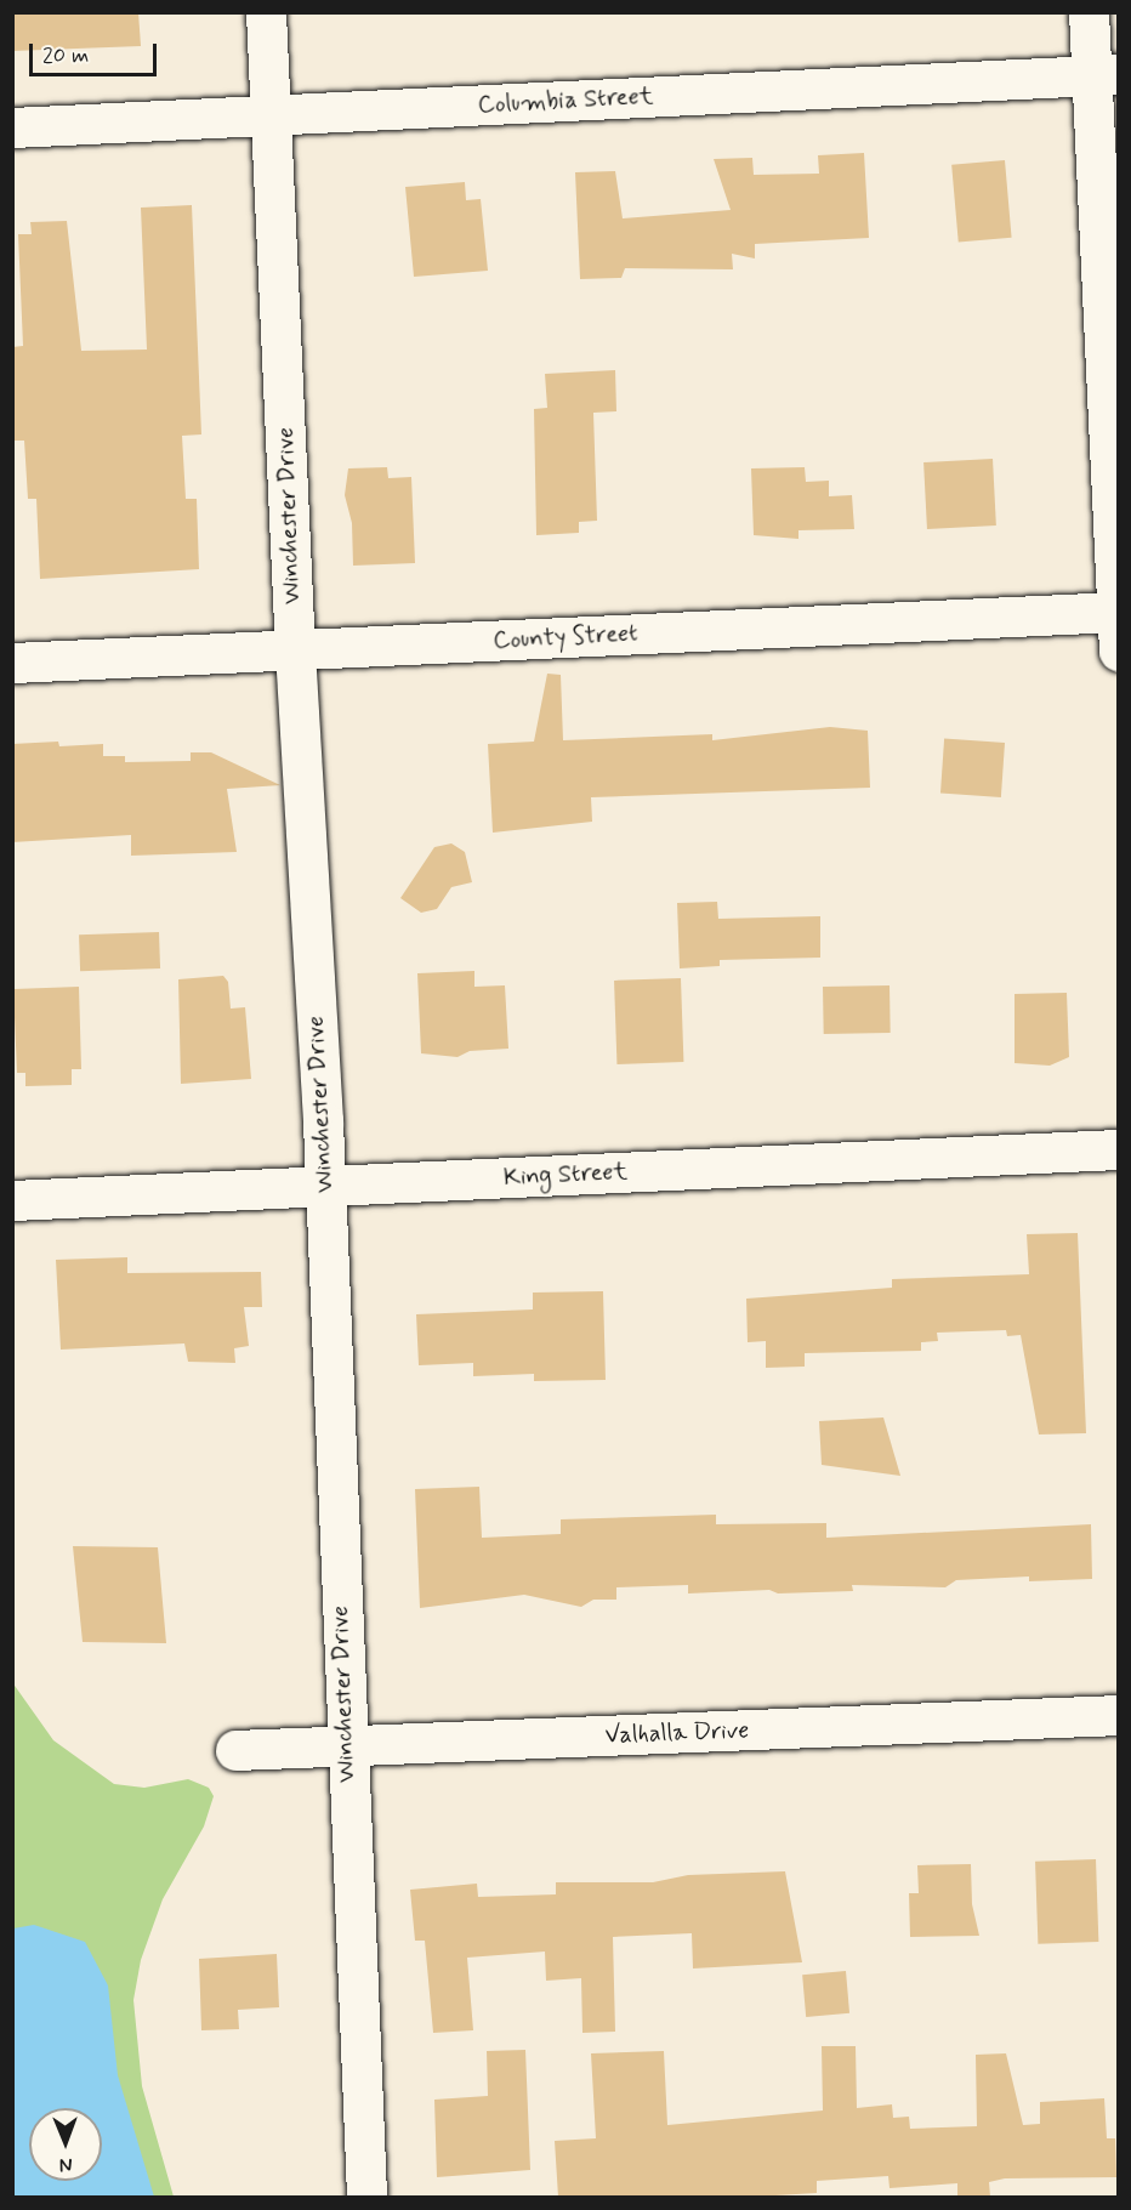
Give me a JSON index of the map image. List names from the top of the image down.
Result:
{
  "streets": {
    "street": [
      "Columbia Street",
      "Winchester Drive",
      "County Street",
      "King Street",
      "Valhalla Drive"
    ]
  },
  "crossings": [
    ["Columbia Street", "Winchester Drive"],
    ["Winchester Drive", "County Street"],
    ["Winchester Drive", "King Street"],
    ["Winchester Drive", "Valhalla Drive"]
  ],
  "scale_bar": "20 m",
  "north": "bottom"
}
